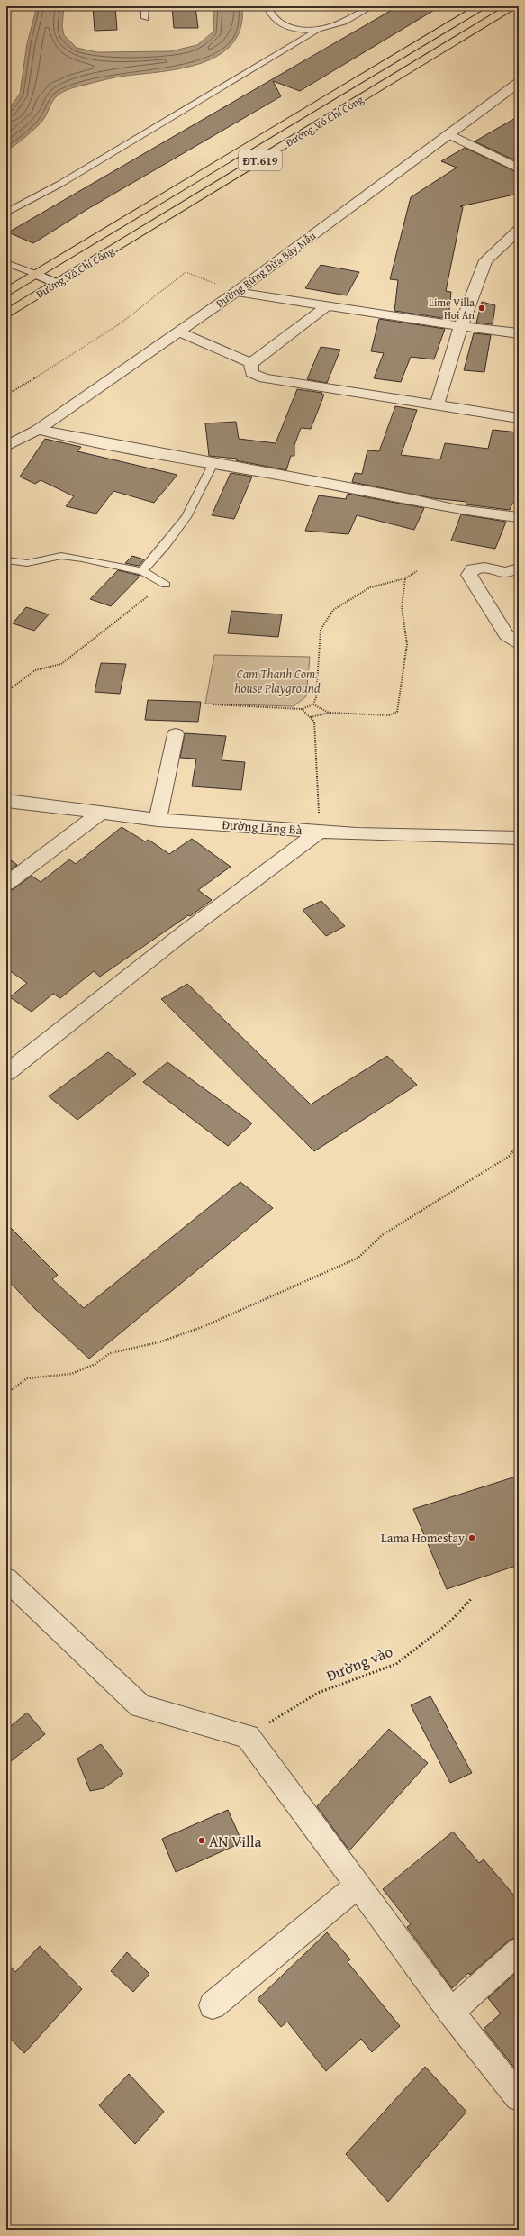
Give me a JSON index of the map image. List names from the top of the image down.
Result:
{
  "streets": {
    "main road": ["Đường Võ Chí Công", "ĐT.619"],
    "street": ["Đường Rừng Dừa Bảy Mẫu", "Đường Lăng Bà"],
    "path": ["Đường vào"]
  },
  "parks": ["Cam Thanh Com. house Playground"],
  "places": ["Lime Villa Hoi An", "Lama Homestay", "AN Villa"]
}
